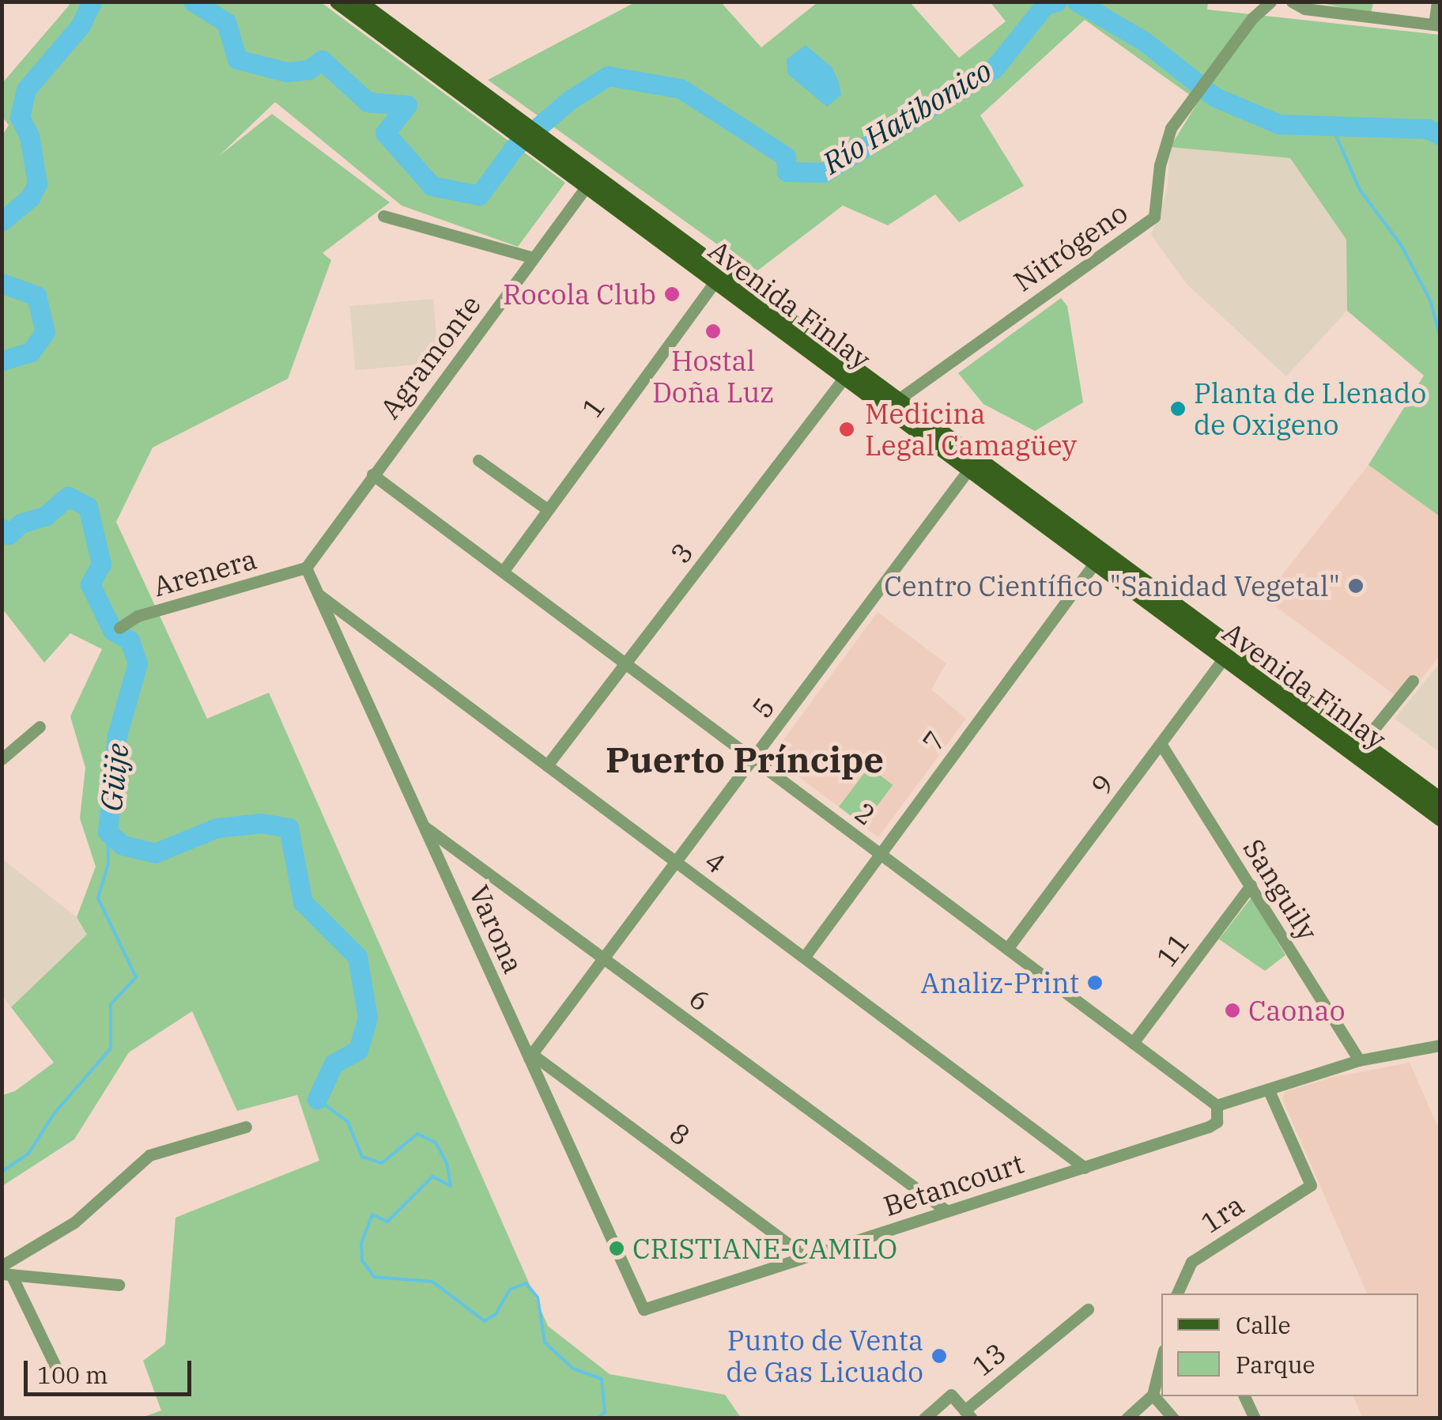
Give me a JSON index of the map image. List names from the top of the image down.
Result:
{
  "streets": {
    "main road": ["Avenida Finlay"],
    "street": [
      "Nitrógeno",
      "Agramonte",
      "1",
      "3",
      "Arenera",
      "5",
      "7",
      "9",
      "2",
      "4",
      "Sanguily",
      "Varona",
      "11",
      "6",
      "8",
      "Betancourt",
      "1ra",
      "13"
    ]
  },
  "crossings": [
    ["Nitrógeno", "Avenida Finlay"],
    ["Avenida Finlay", "Agramonte"],
    ["Avenida Finlay", "1"],
    ["Avenida Finlay", "3"],
    ["Avenida Finlay", "5"],
    ["Avenida Finlay", "7"],
    ["Avenida Finlay", "9"],
    ["Agramonte", "Arenera"],
    ["Agramonte", "2"],
    ["Agramonte", "Varona"],
    ["1", "2"],
    ["3", "2"],
    ["3", "4"],
    ["Arenera", "Varona"],
    ["5", "2"],
    ["5", "4"],
    ["5", "Varona"],
    ["5", "6"],
    ["5", "8"],
    ["7", "2"],
    ["7", "4"],
    ["9", "2"],
    ["9", "Sanguily"],
    ["2", "11"],
    ["2", "Betancourt"],
    ["4", "Varona"],
    ["4", "Betancourt"],
    ["Sanguily", "11"],
    ["Varona", "6"],
    ["Varona", "8"],
    ["Varona", "Betancourt"],
    ["6", "Betancourt"],
    ["8", "Betancourt"]
  ],
  "districts": ["Puerto Príncipe"],
  "water": ["Río Hatibonico", "Güije"],
  "places": [
    "Rocola Club",
    "Hostal Doña Luz",
    "Planta de Llenado de Oxigeno",
    "Medicina Legal Camagüey",
    "Centro Científico \"Sanidad Vegetal\"",
    "Analiz-Print",
    "Caonao",
    "CRISTIANE-CAMILO",
    "Punto de Venta de Gas Licuado"
  ],
  "legend": ["Calle", "Parque"],
  "scale_bar": "100 m"
}
